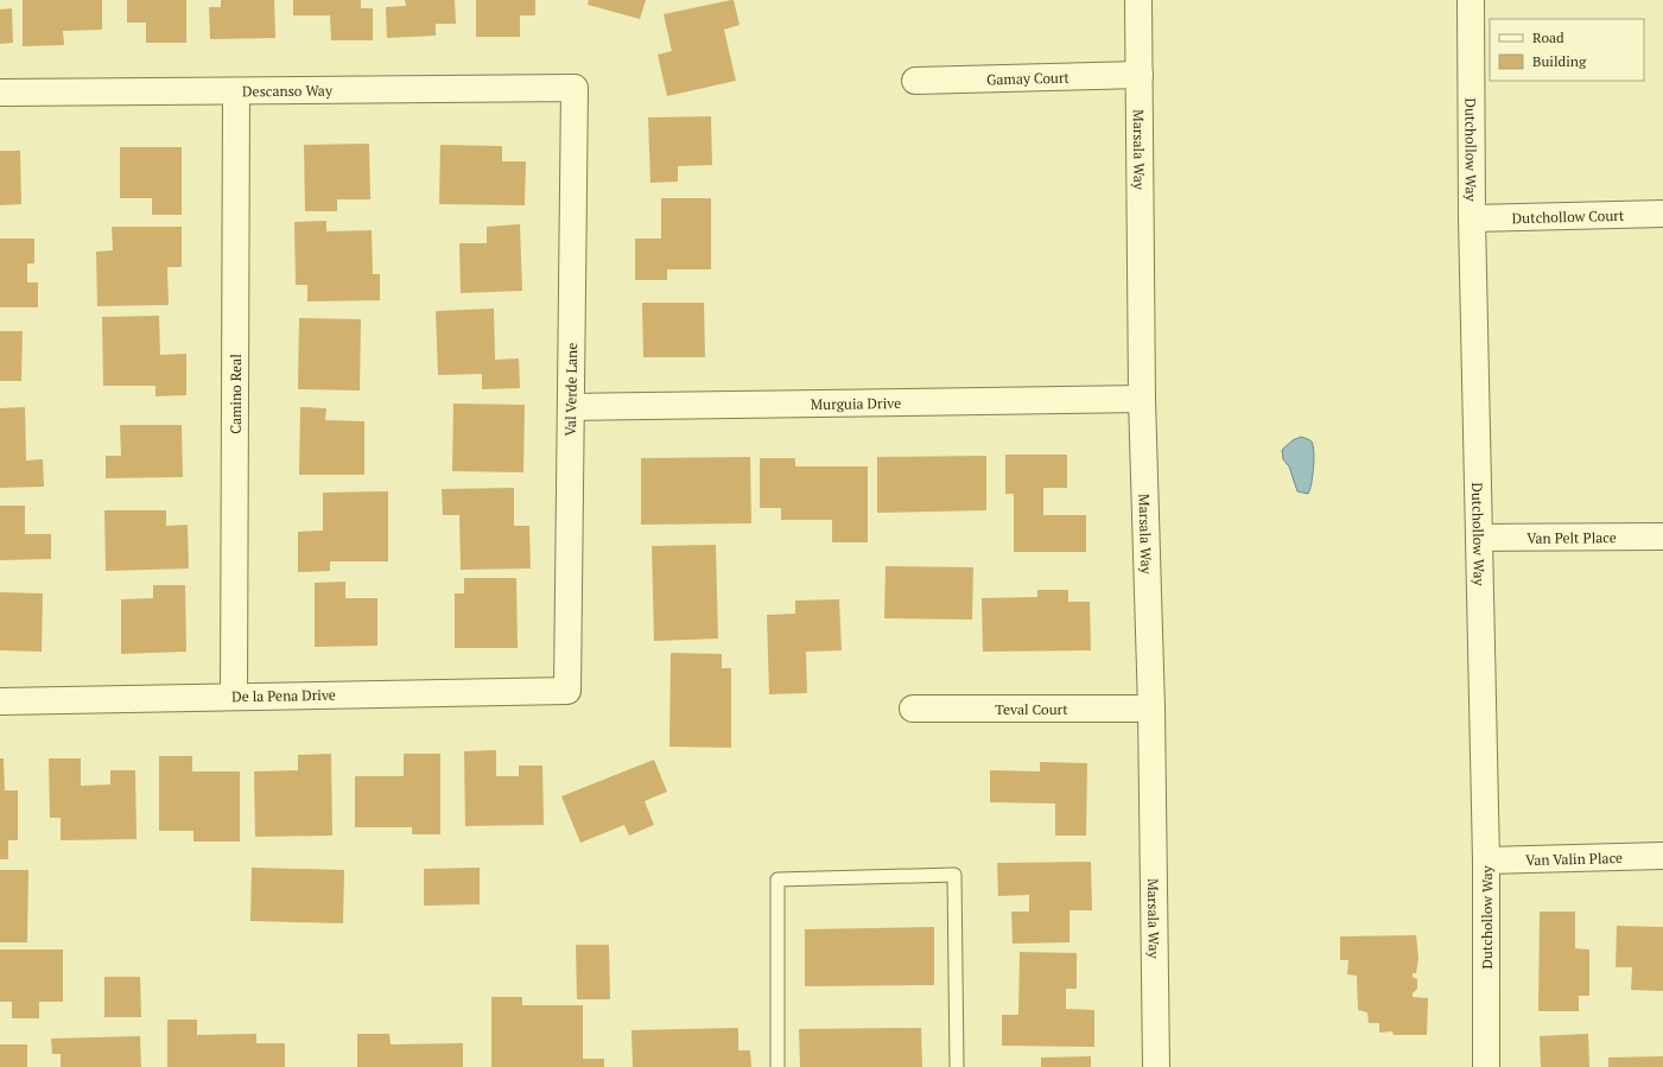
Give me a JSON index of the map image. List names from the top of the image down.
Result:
{
  "streets": {
    "street": [
      "Gamay Court",
      "Descanso Way",
      "Marsala Way",
      "Dutchollow Way",
      "Dutchollow Court",
      "Val Verde Lane",
      "Camino Real",
      "Murguia Drive",
      "Van Pelt Place",
      "De la Pena Drive",
      "Teval Court",
      "Van Valin Place"
    ]
  },
  "crossings": [
    ["Gamay Court", "Marsala Way"],
    ["Descanso Way", "Val Verde Lane"],
    ["Descanso Way", "Camino Real"],
    ["Marsala Way", "Murguia Drive"],
    ["Marsala Way", "Teval Court"],
    ["Dutchollow Way", "Dutchollow Court"],
    ["Dutchollow Way", "Van Pelt Place"],
    ["Dutchollow Way", "Van Valin Place"],
    ["Val Verde Lane", "Murguia Drive"],
    ["Val Verde Lane", "De la Pena Drive"],
    ["Camino Real", "De la Pena Drive"]
  ],
  "legend": ["Road", "Building"]
}
